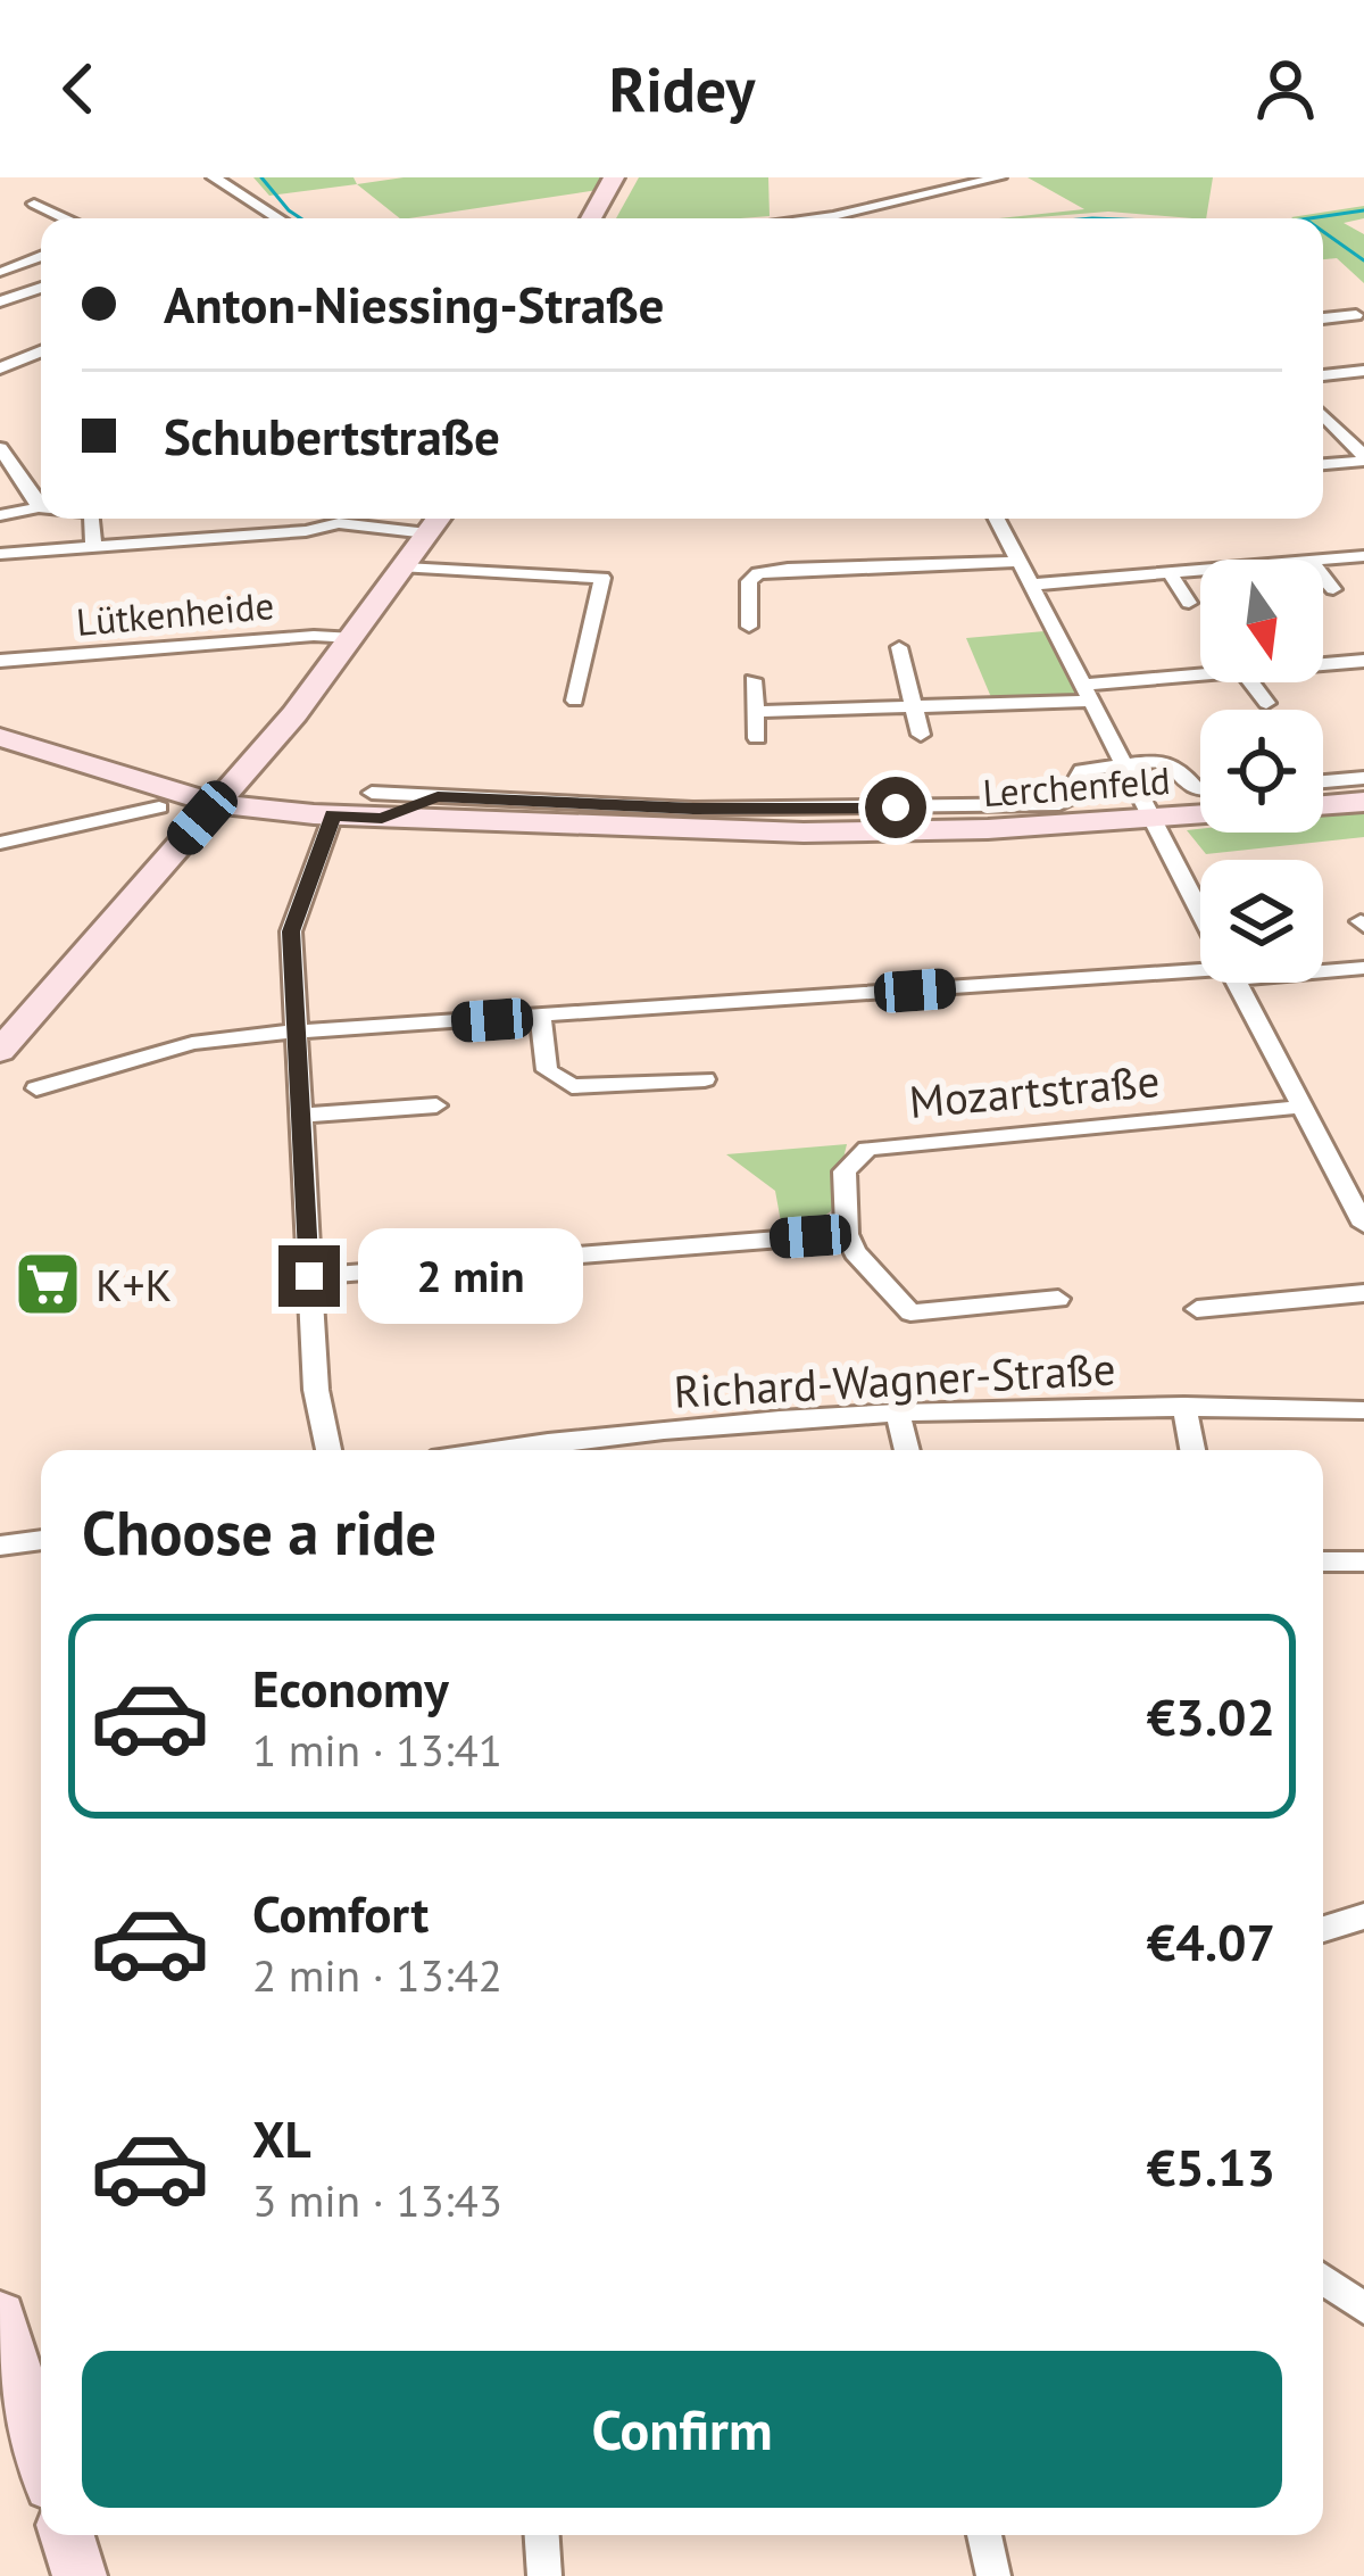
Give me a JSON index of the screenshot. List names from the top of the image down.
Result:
{
  "streets": {
    "main road": ["Lerchenfeld"],
    "street": ["Lütkenheide", "Mozartstraße", "Richard-Wagner-Straße"]
  },
  "places": {
    "supermarket": ["K+K"]
  },
  "north": "bottom",
  "page": {
    "header": "Ridey",
    "banner": ["Anton-Niessing-Straße", "Schubertstraße"],
    "bubble": "2 min",
    "heading": "Choose a ride",
    "list": [
      {
        "name": "Economy",
        "note": "1 min · 13:41",
        "value": "€3.02"
      },
      {
        "name": "Comfort",
        "note": "2 min · 13:42",
        "value": "€4.07"
      },
      {
        "name": "XL",
        "note": "3 min · 13:43",
        "value": "€5.13"
      }
    ],
    "buttons": "Confirm"
  }
}
